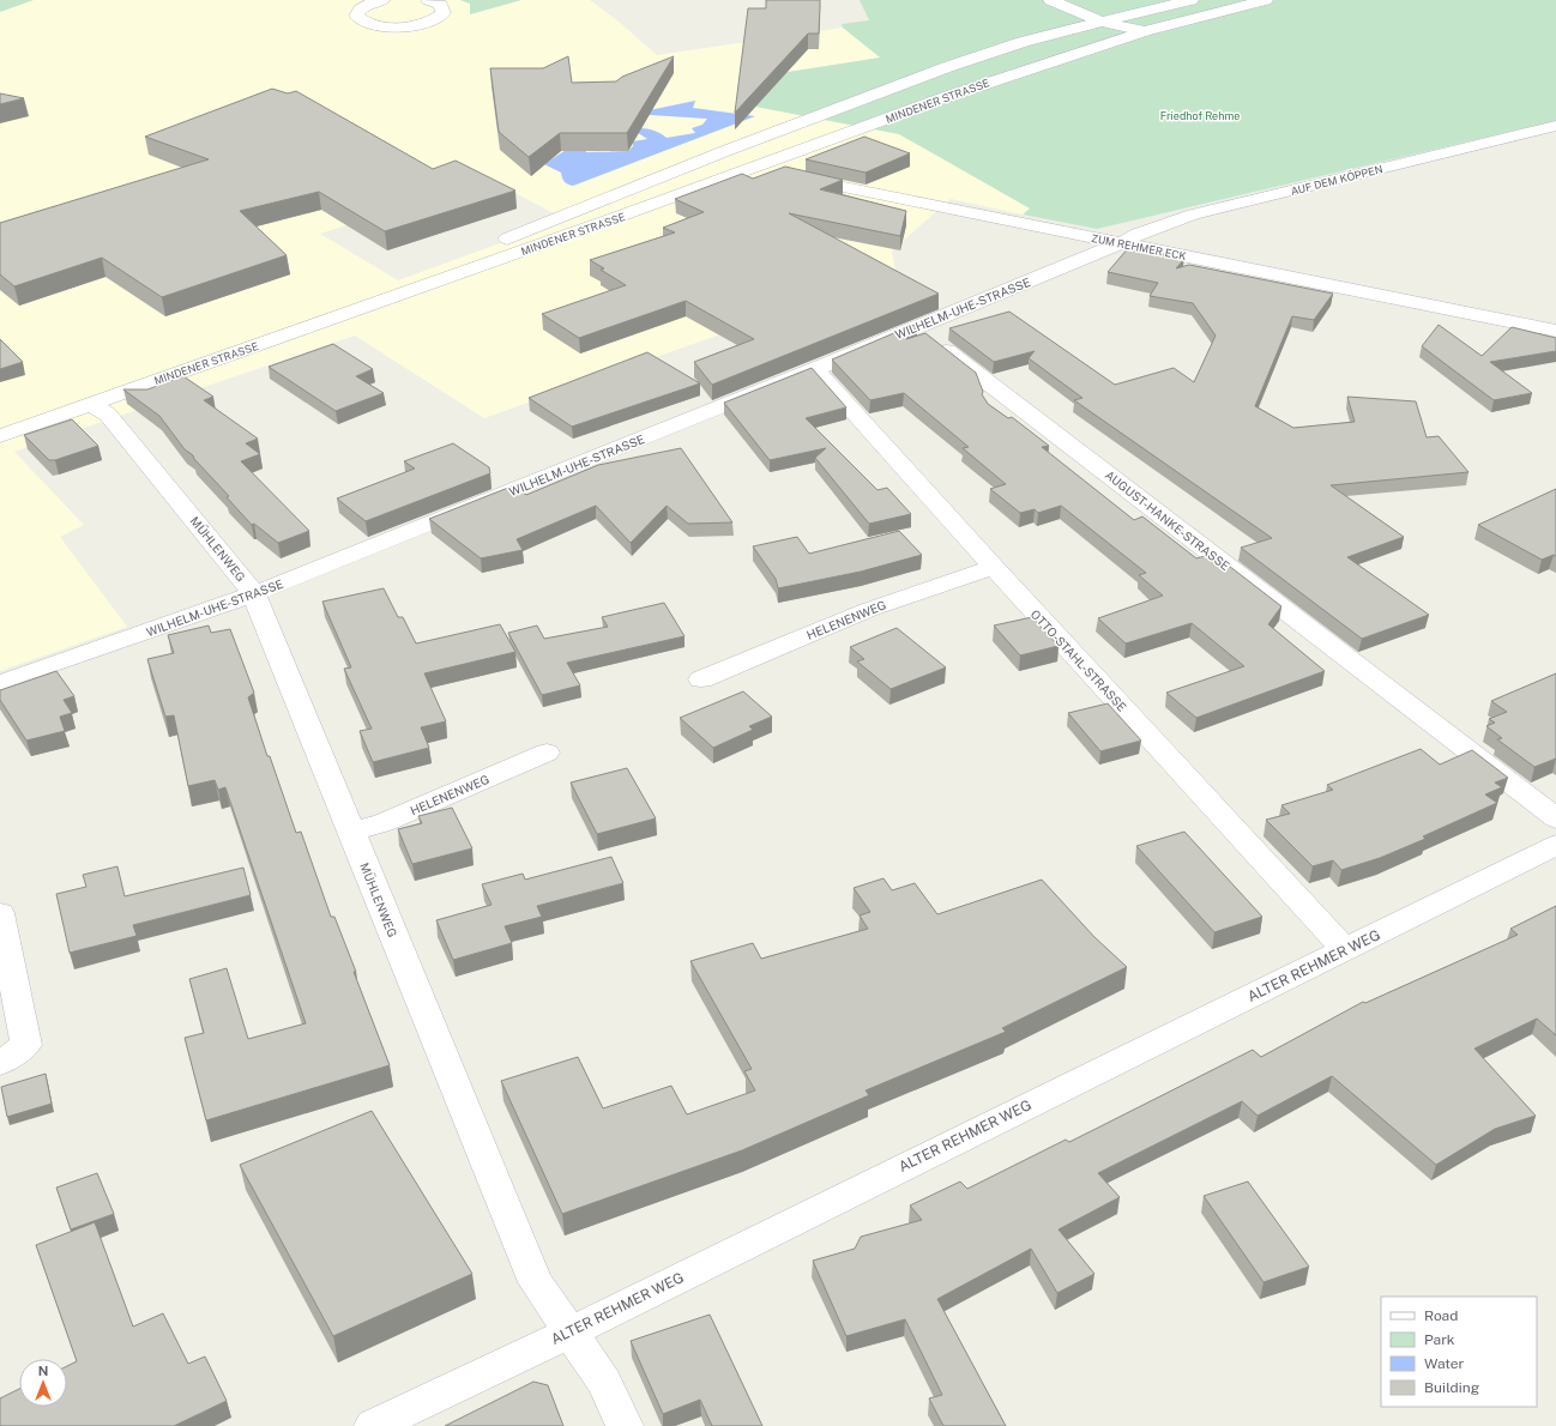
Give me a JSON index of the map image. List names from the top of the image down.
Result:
{
  "streets": {
    "street": [
      "MINDENER STRASSE",
      "AUF DEM KÖPPEN",
      "ZUM REHMER ECK",
      "WILHELM-UHE-STRASSE",
      "AUGUST-HANKE-STRASSE",
      "MÜHLENWEG",
      "HELENENWEG",
      "OTTO-STAHL-STRASSE",
      "ALTER REHMER WEG"
    ]
  },
  "crossings": [
    ["MINDENER STRASSE", "ZUM REHMER ECK"],
    ["MINDENER STRASSE", "MÜHLENWEG"],
    ["AUF DEM KÖPPEN", "ZUM REHMER ECK"],
    ["AUF DEM KÖPPEN", "WILHELM-UHE-STRASSE"],
    ["ZUM REHMER ECK", "WILHELM-UHE-STRASSE"],
    ["WILHELM-UHE-STRASSE", "AUGUST-HANKE-STRASSE"],
    ["WILHELM-UHE-STRASSE", "MÜHLENWEG"],
    ["WILHELM-UHE-STRASSE", "OTTO-STAHL-STRASSE"],
    ["MÜHLENWEG", "HELENENWEG"],
    ["MÜHLENWEG", "ALTER REHMER WEG"],
    ["HELENENWEG", "OTTO-STAHL-STRASSE"],
    ["OTTO-STAHL-STRASSE", "ALTER REHMER WEG"]
  ],
  "parks": ["Friedhof Rehme"],
  "legend": [
    "Road",
    "Park",
    "Water",
    "Building"
  ],
  "north": "top"
}
